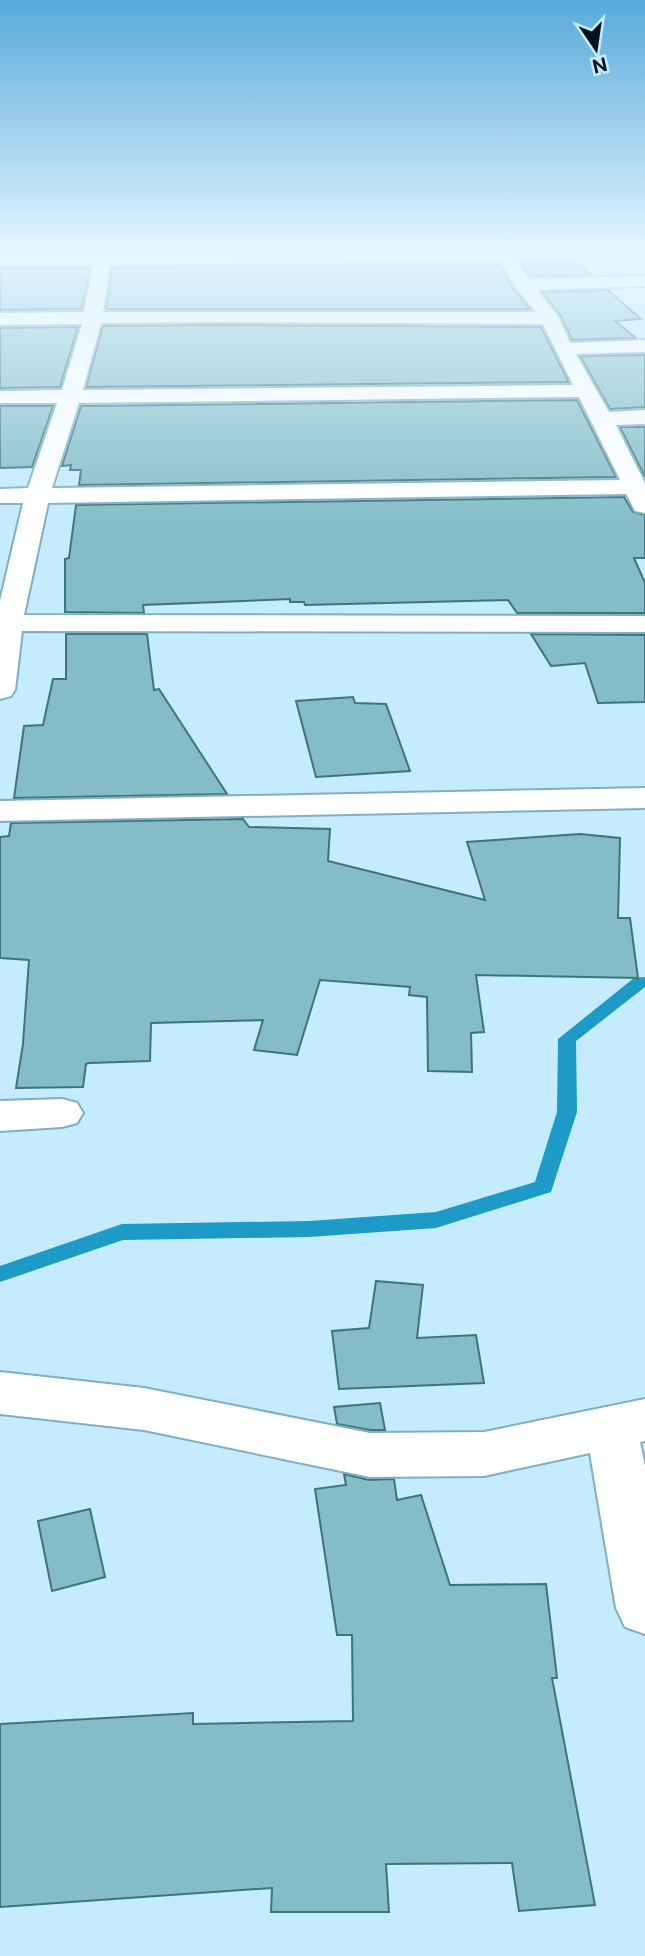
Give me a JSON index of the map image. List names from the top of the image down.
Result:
{
  "north": "bottom"
}
